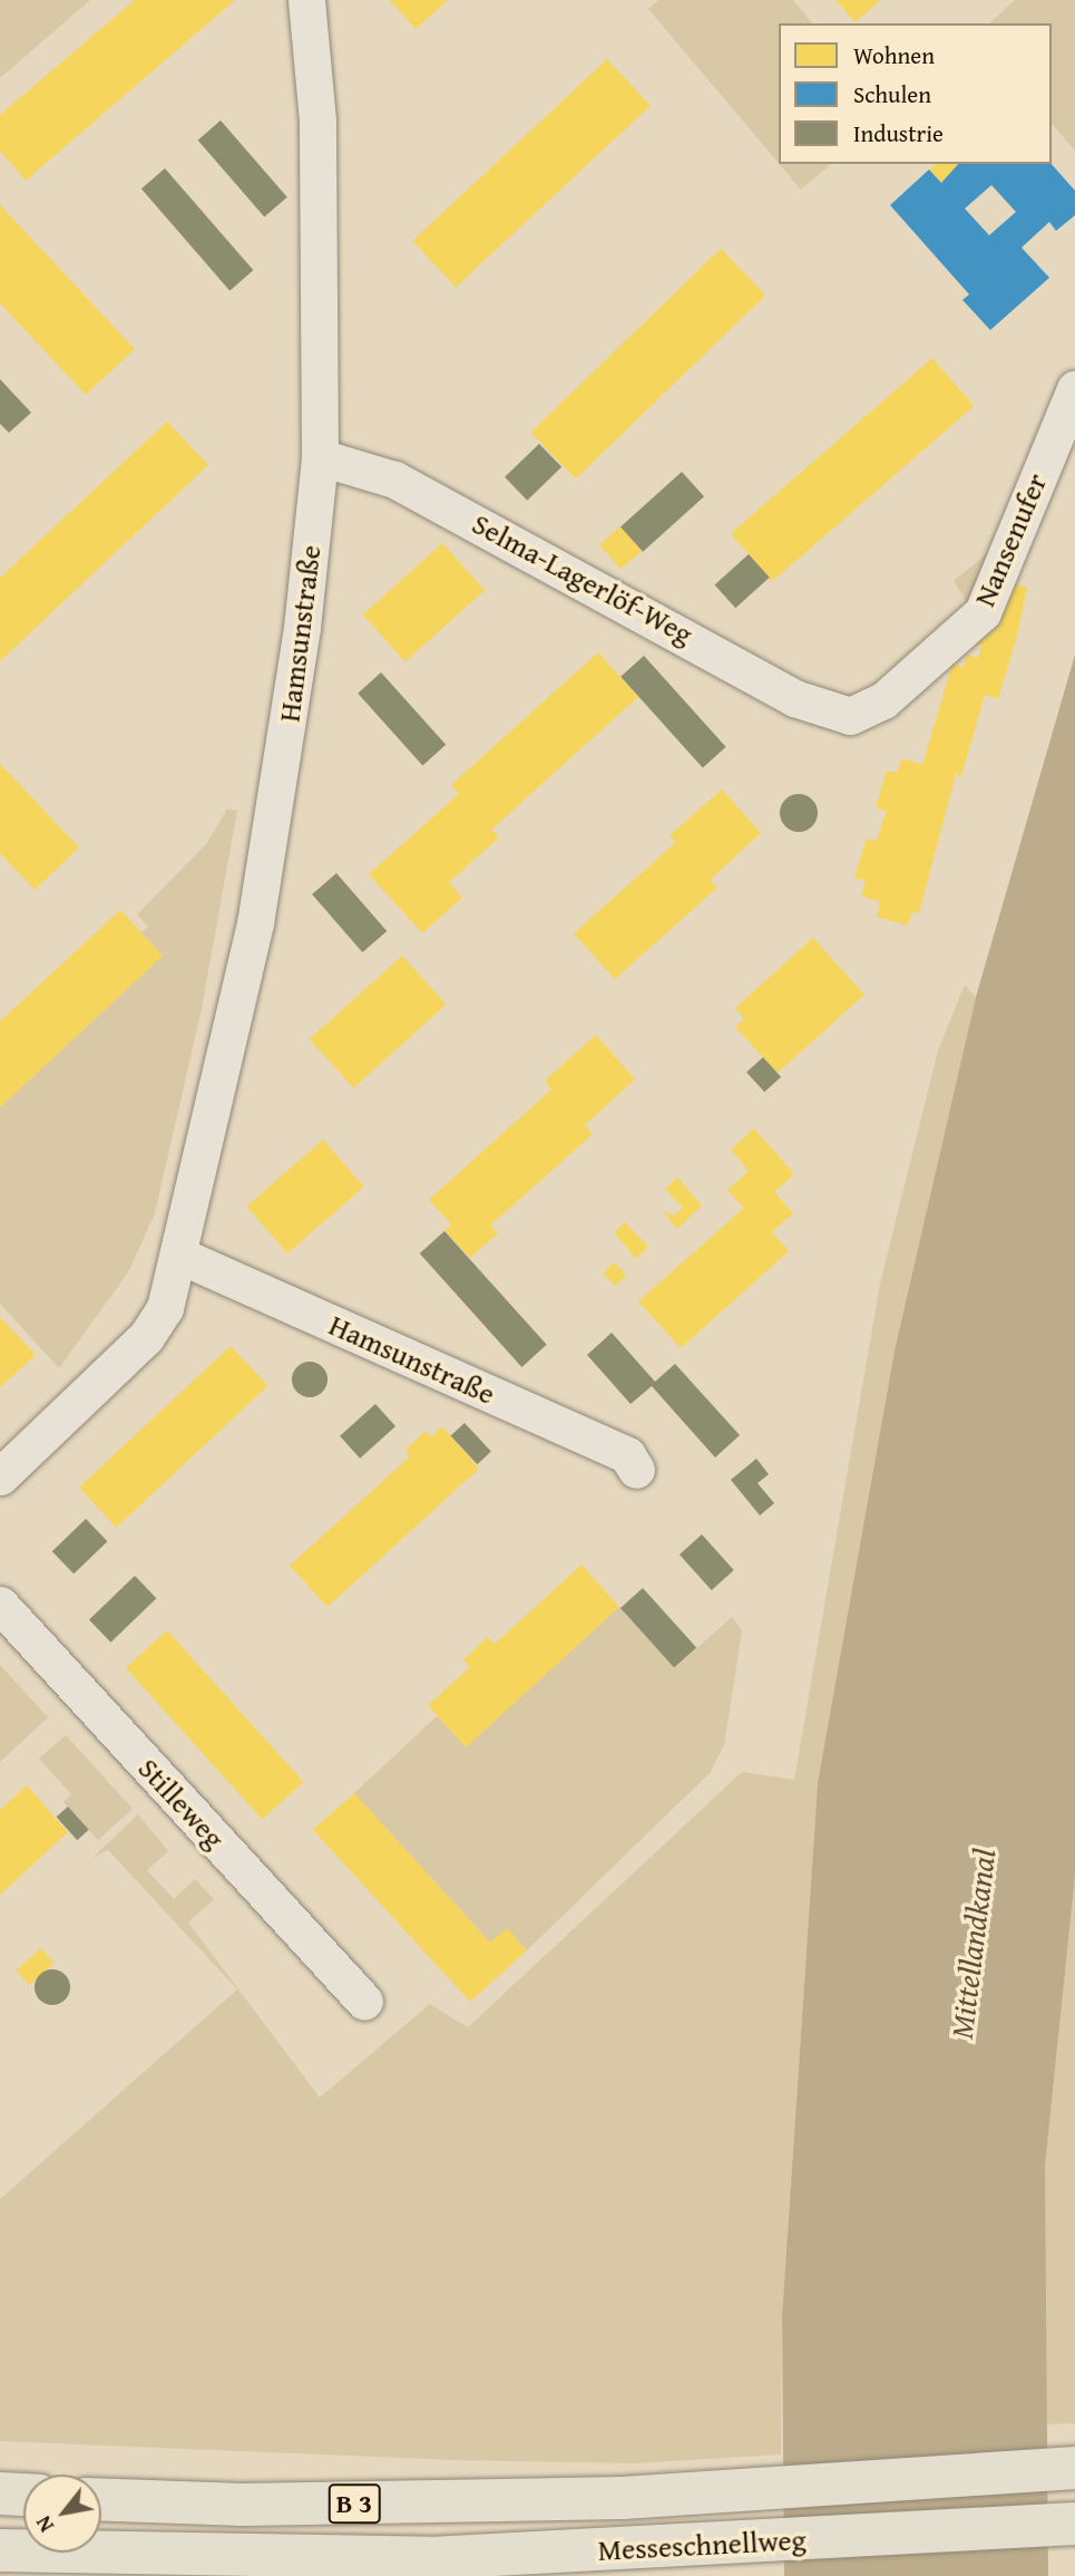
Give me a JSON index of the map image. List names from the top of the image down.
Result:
{
  "streets": {
    "highway": ["B 3", "Messeschnellweg"],
    "street": [
      "Nansenufer",
      "Selma-Lagerlöf-Weg",
      "Hamsunstraße",
      "Stilleweg"
    ]
  },
  "crossings": [
    ["Nansenufer", "Selma-Lagerlöf-Weg"],
    ["Selma-Lagerlöf-Weg", "Hamsunstraße"]
  ],
  "water": ["Mittellandkanal"],
  "legend": ["Wohnen", "Schulen", "Industrie"],
  "north": "bottom left"
}
